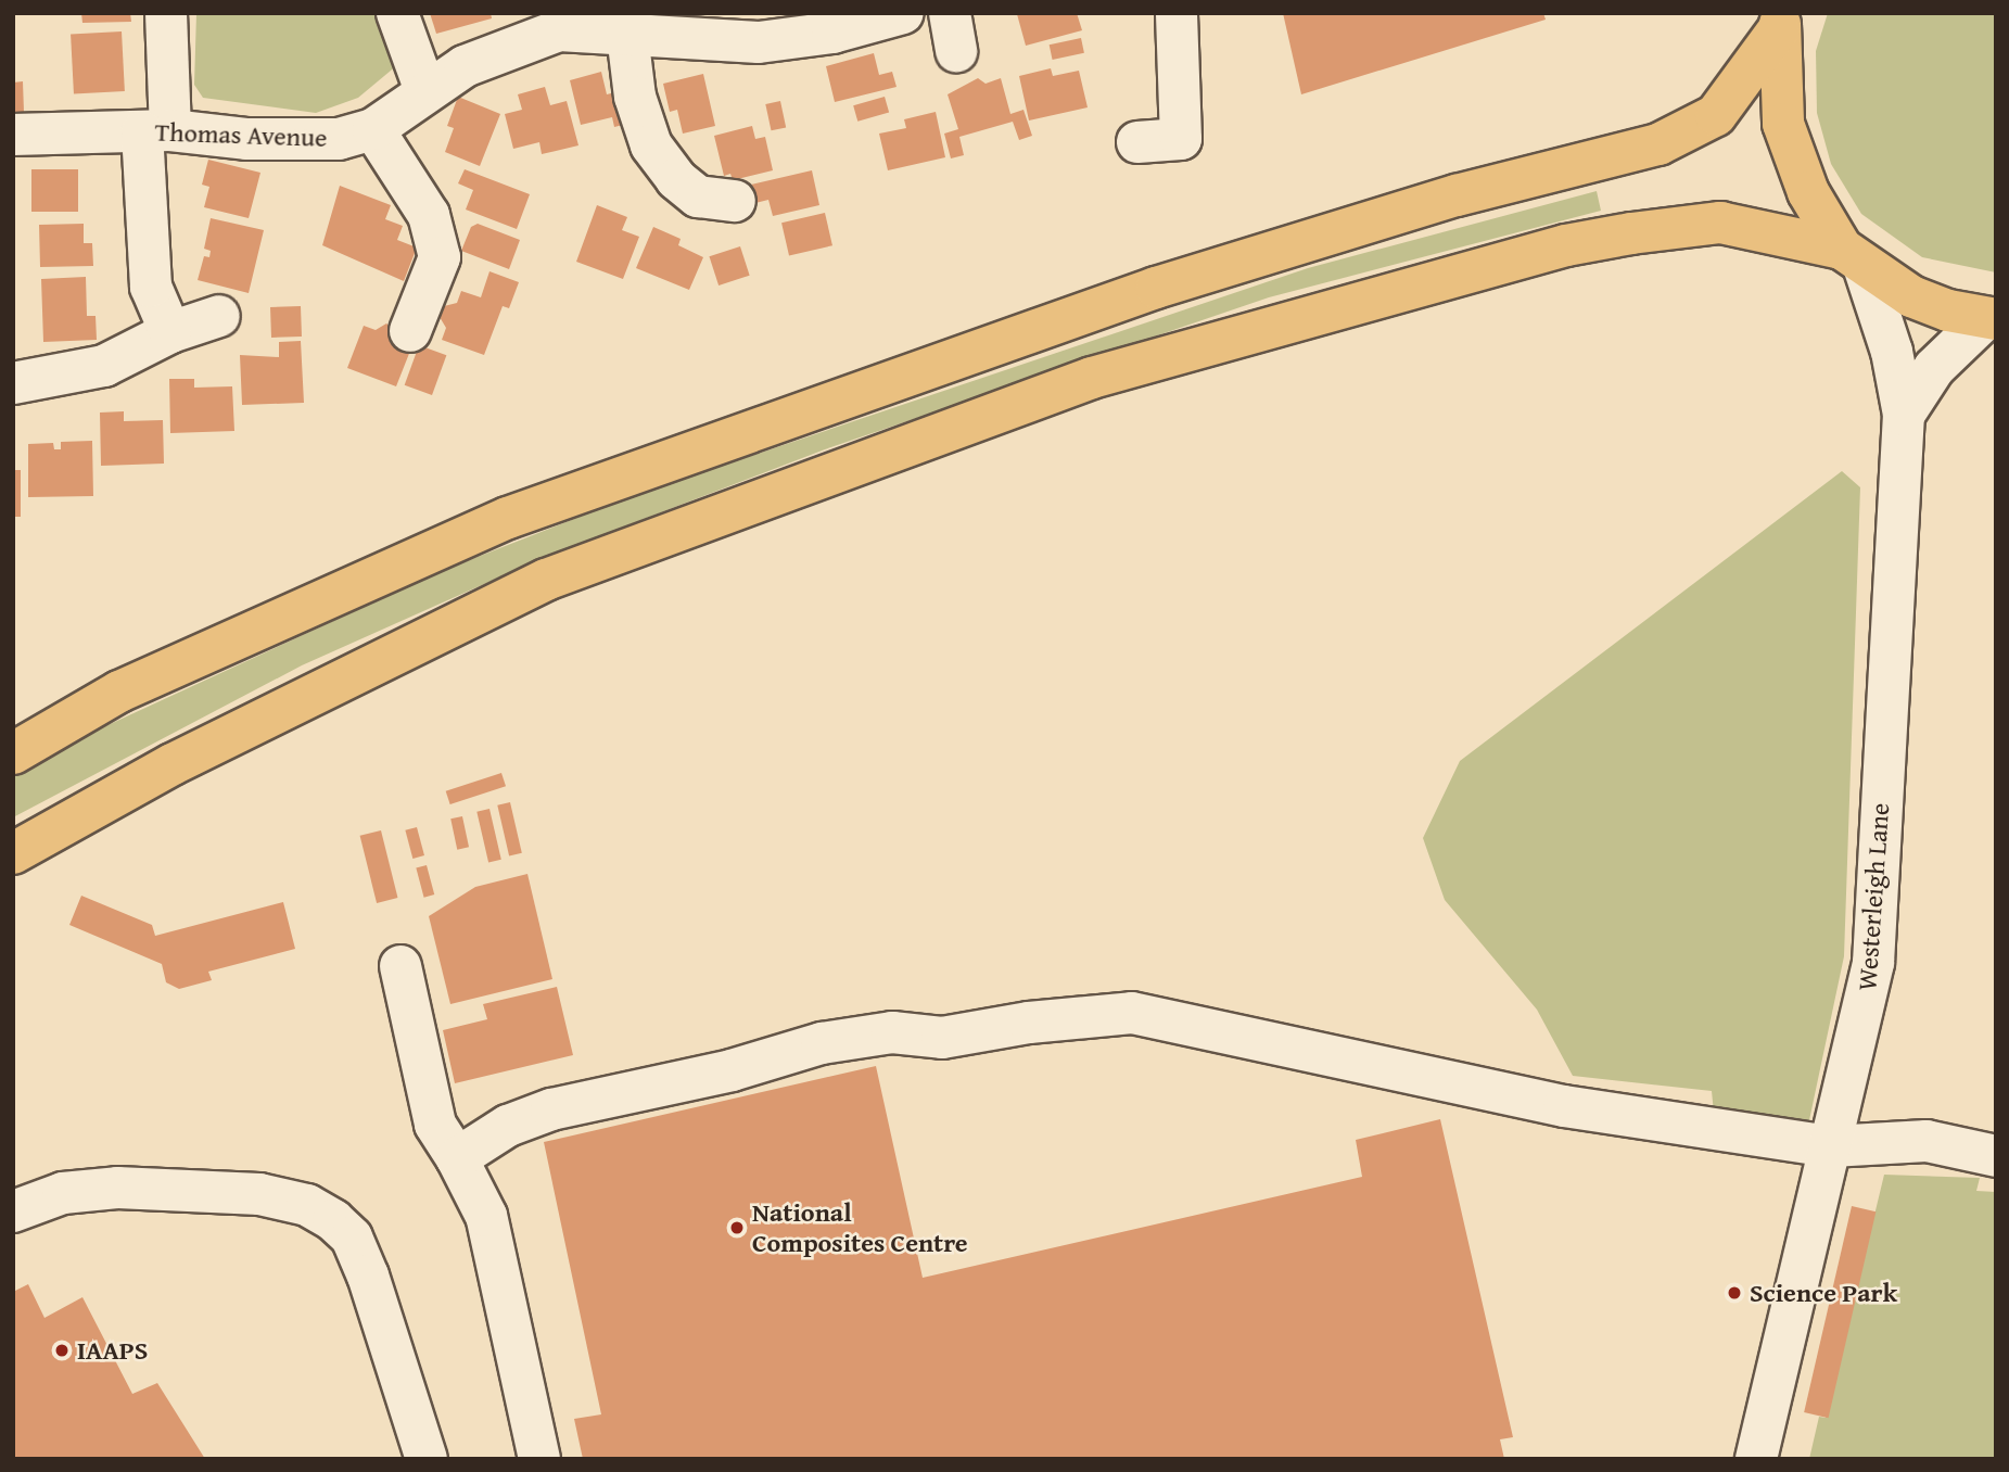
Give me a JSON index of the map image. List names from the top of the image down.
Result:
{
  "streets": {
    "street": ["Thomas Avenue", "Westerleigh Lane"]
  },
  "places": ["National Composites Centre", "Science Park", "IAAPS"]
}
